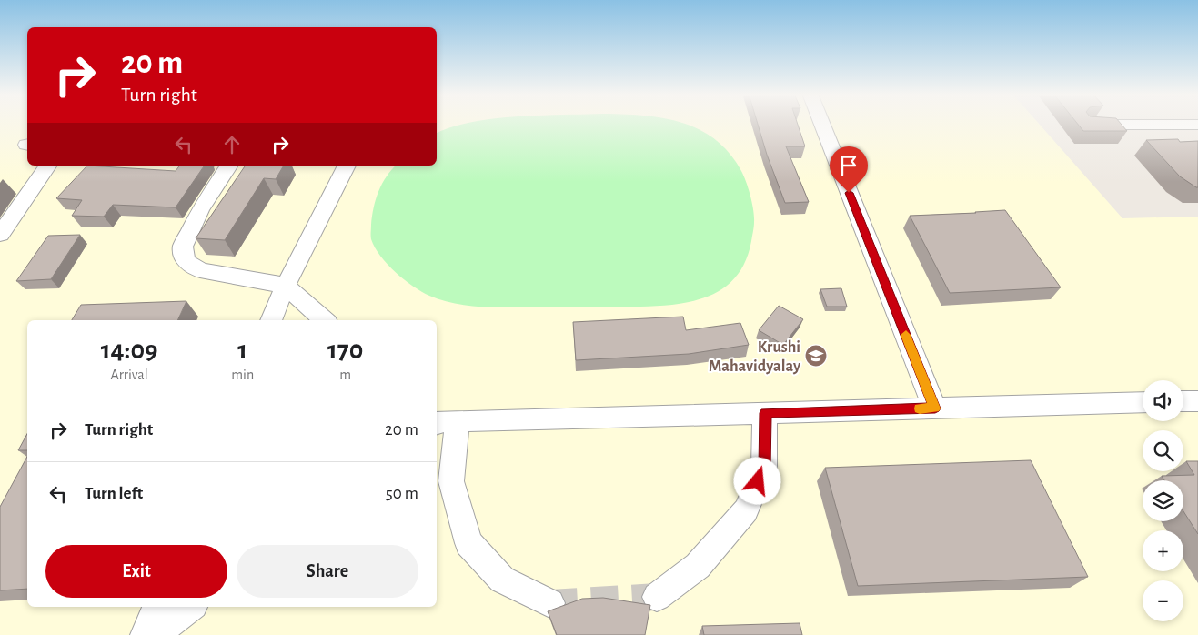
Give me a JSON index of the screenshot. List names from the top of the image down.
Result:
{
  "places": {
    "school or university": ["Krushi Mahavidyalay"]
  },
  "page": {
    "turn": ["20 m", "Turn right"],
    "eta": [
      "14:09",
      "Arrival",
      "1",
      "min",
      "170",
      "m"
    ],
    "map_buttons": ["+", "−"],
    "list": [
      {
        "name": "Turn right",
        "value": "20 m"
      },
      {
        "name": "Turn left",
        "value": "50 m"
      }
    ],
    "buttons": ["Exit", "Share"]
  }
}
